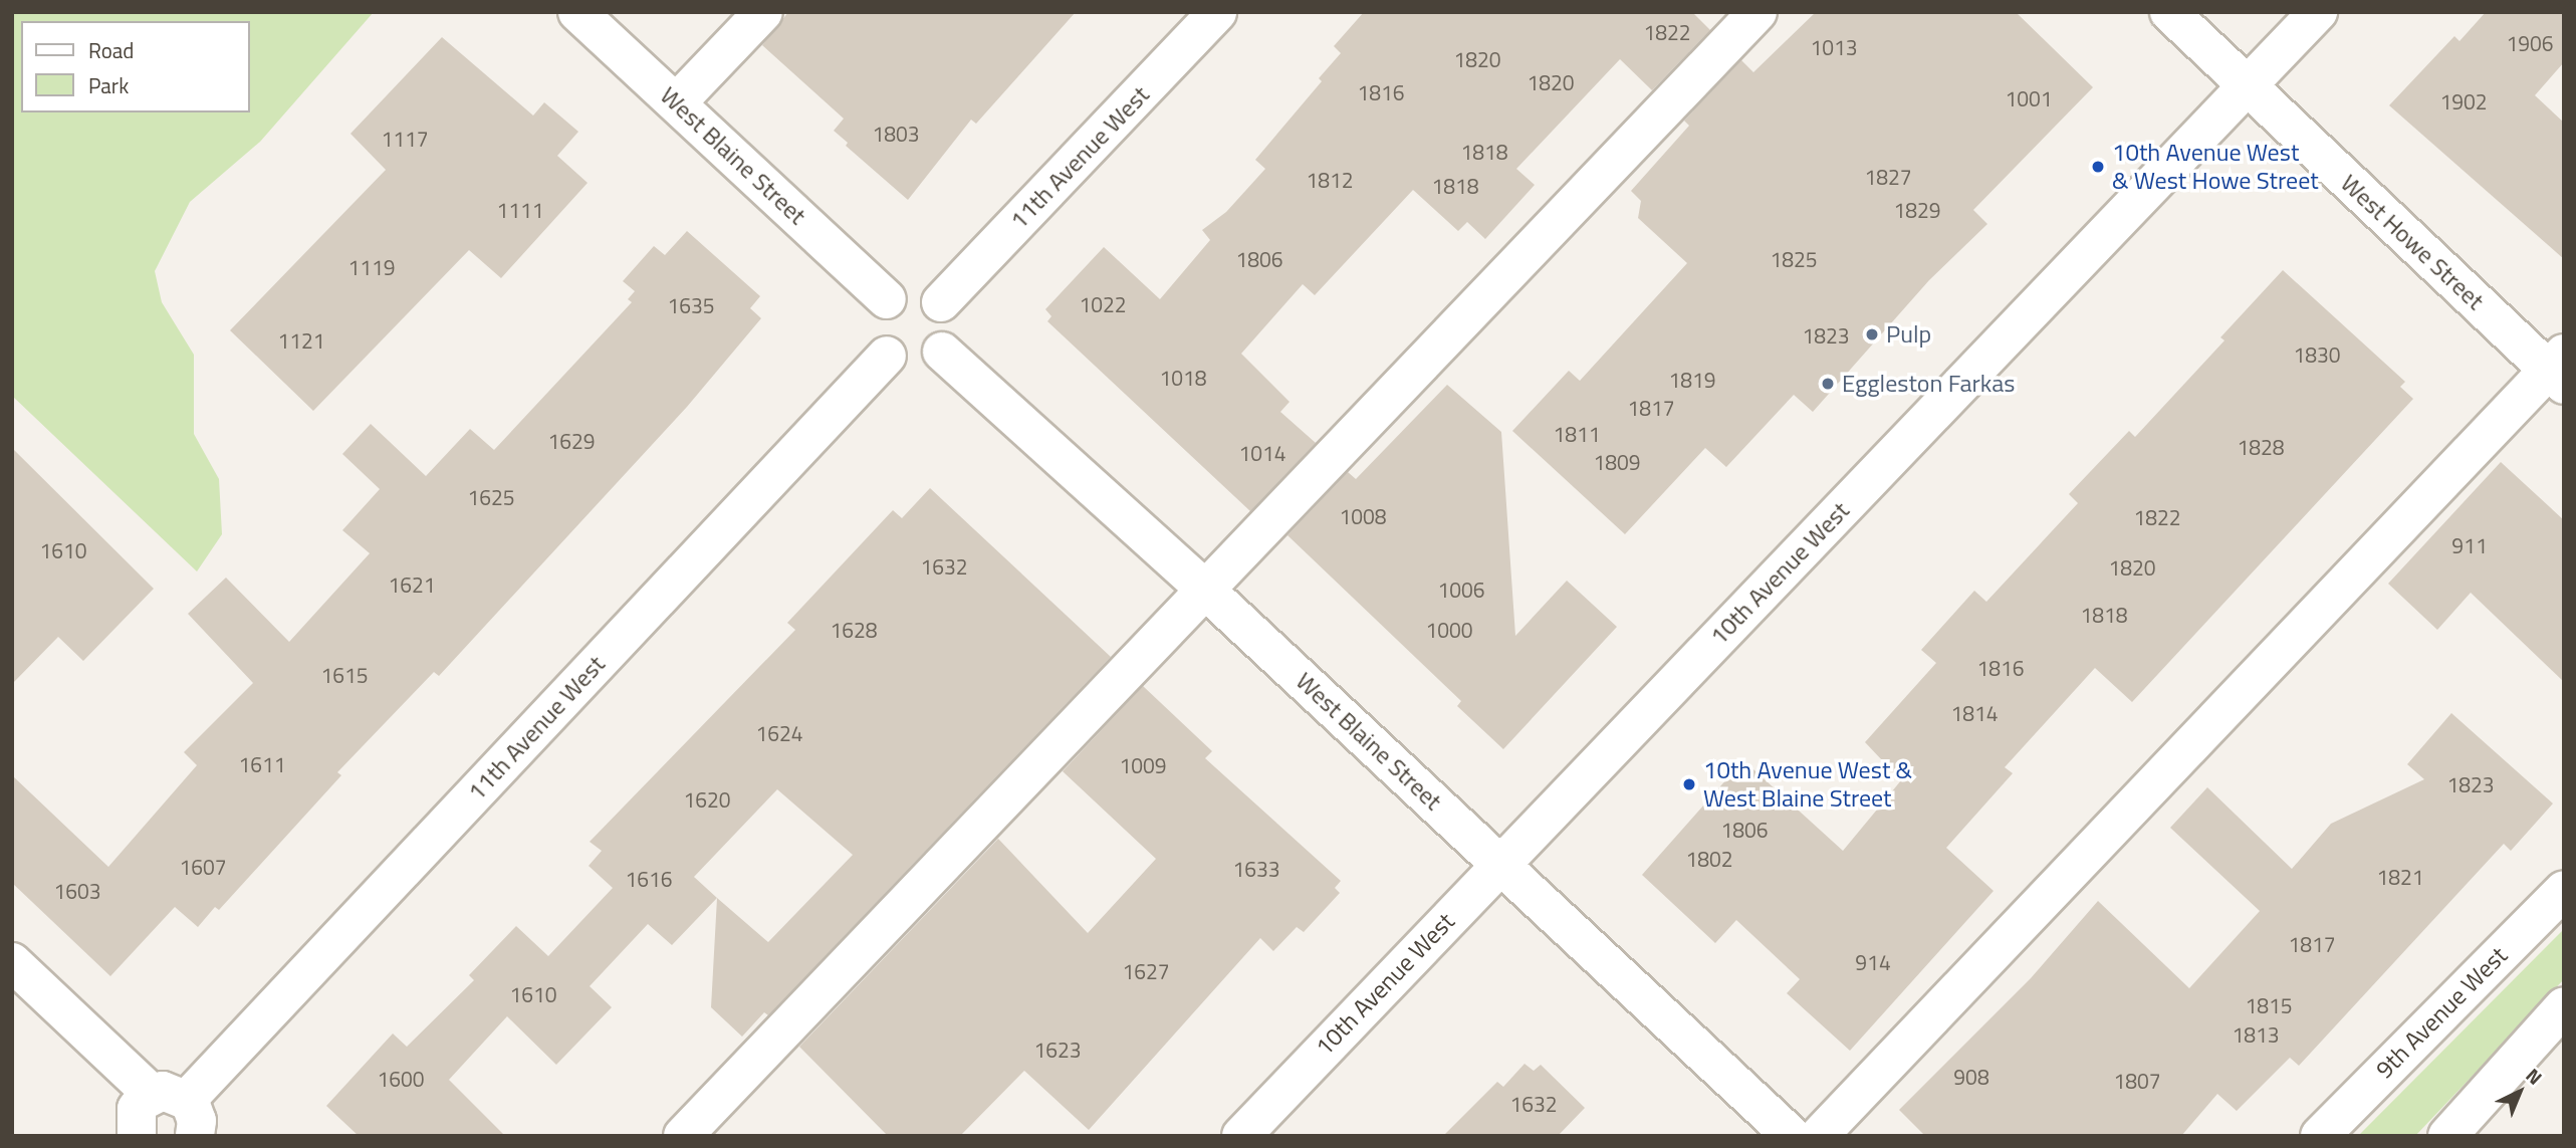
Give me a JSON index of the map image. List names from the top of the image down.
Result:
{
  "streets": {
    "street": [
      "West Blaine Street",
      "11th Avenue West",
      "West Howe Street",
      "10th Avenue West",
      "9th Avenue West"
    ]
  },
  "crossings": [
    ["West Blaine Street", "11th Avenue West"],
    ["West Blaine Street", "10th Avenue West"],
    ["West Howe Street", "10th Avenue West"]
  ],
  "places": [
    "10th Avenue West & West Howe Street",
    "Pulp",
    "Eggleston Farkas",
    "10th Avenue West & West Blaine Street"
  ],
  "house_numbers": [
    "1822",
    "1906",
    "1013",
    "1820",
    "1820",
    "1816",
    "1001",
    "1902",
    "1803",
    "1117",
    "1818",
    "1827",
    "1812",
    "1818",
    "1111",
    "1829",
    "1806",
    "1825",
    "1119",
    "1022",
    "1635",
    "1823",
    "1121",
    "1830",
    "1018",
    "1819",
    "1817",
    "1811",
    "1629",
    "1828",
    "1014",
    "1809",
    "1625",
    "1008",
    "1822",
    "911",
    "1610",
    "1632",
    "1820",
    "1621",
    "1006",
    "1818",
    "1628",
    "1000",
    "1816",
    "1615",
    "1814",
    "1624",
    "1611",
    "1009",
    "1823",
    "1620",
    "1806",
    "1802",
    "1607",
    "1633",
    "1821",
    "1616",
    "1603",
    "1817",
    "914",
    "1627",
    "1610",
    "1815",
    "1813",
    "1623",
    "908",
    "1600",
    "1807",
    "1632"
  ],
  "legend": ["Road", "Park"],
  "north": "top right"
}
